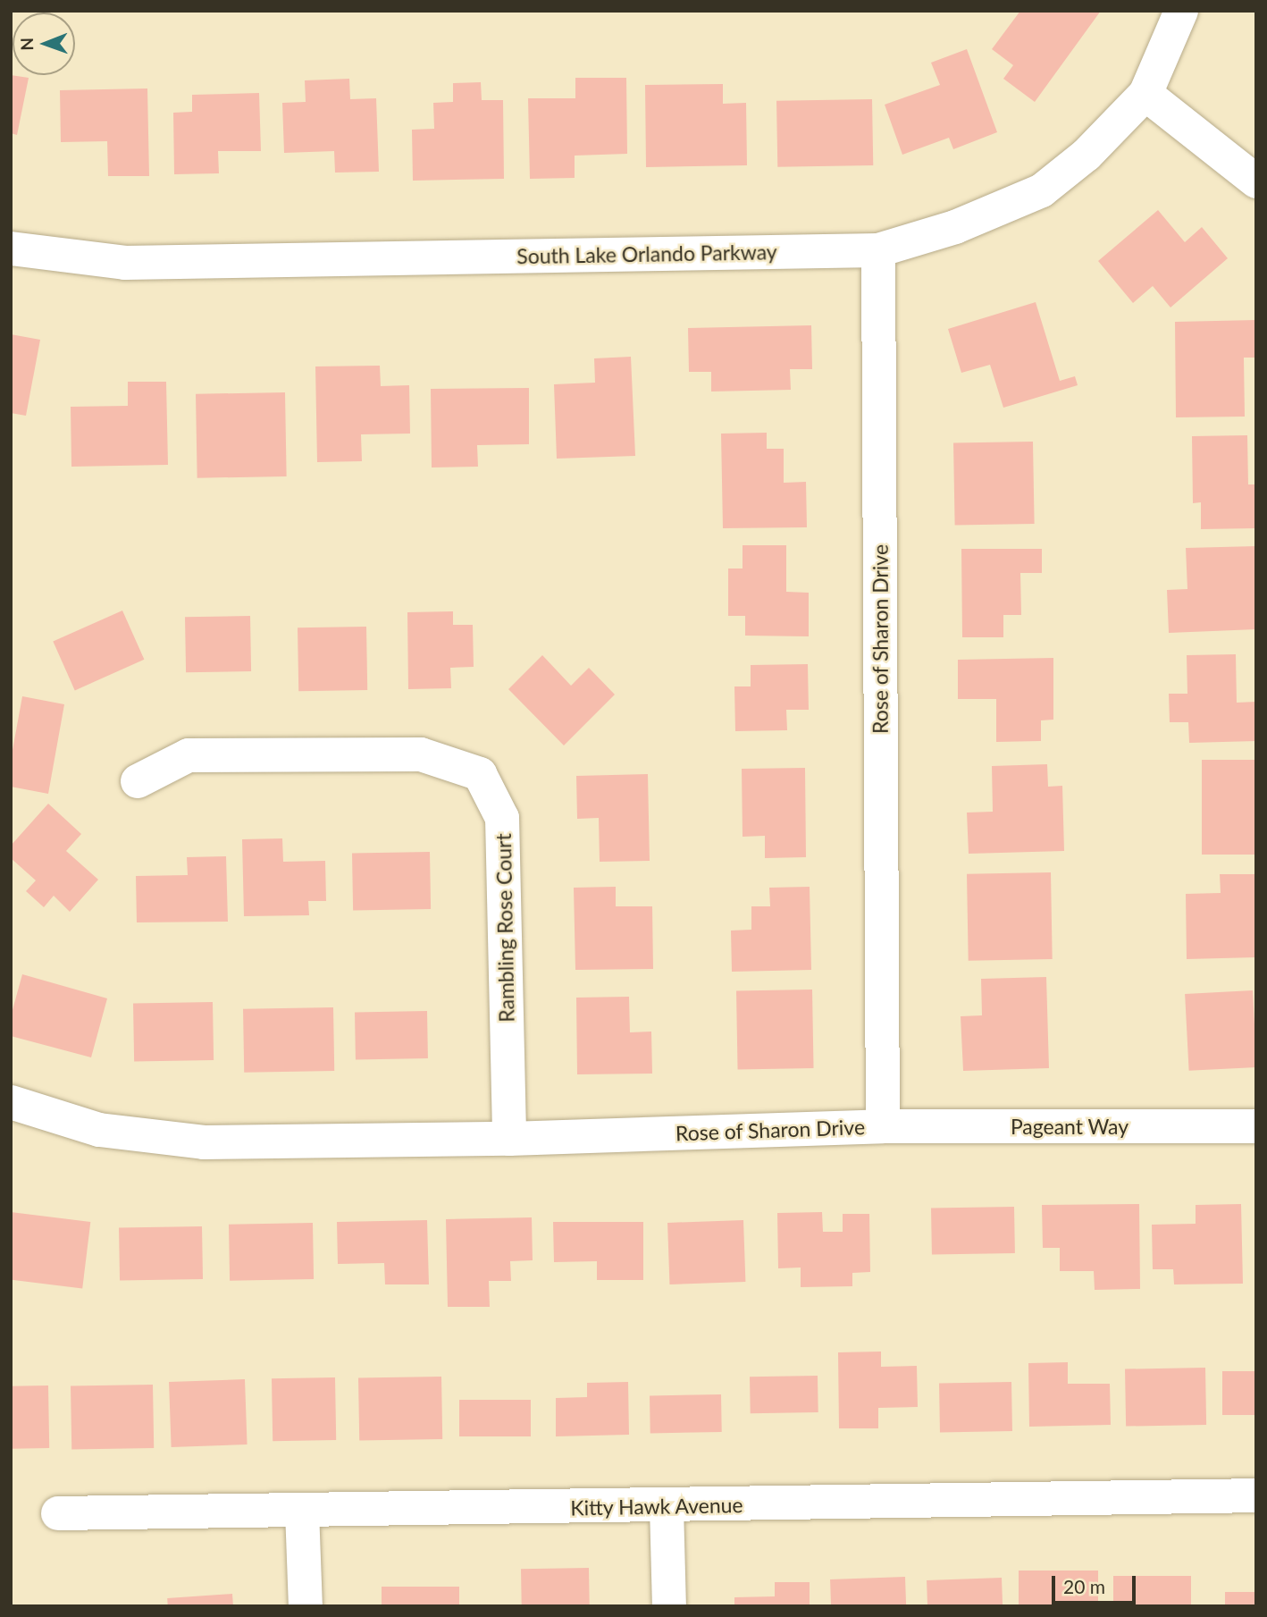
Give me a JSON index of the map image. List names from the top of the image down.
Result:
{
  "streets": {
    "street": [
      "South Lake Orlando Parkway",
      "Rose of Sharon Drive",
      "Rambling Rose Court",
      "Pageant Way",
      "Kitty Hawk Avenue"
    ]
  },
  "crossings": [
    ["South Lake Orlando Parkway", "Rose of Sharon Drive"],
    ["Rose of Sharon Drive", "Rambling Rose Court"],
    ["Rose of Sharon Drive", "Pageant Way"]
  ],
  "scale_bar": "20 m",
  "north": "left"
}
